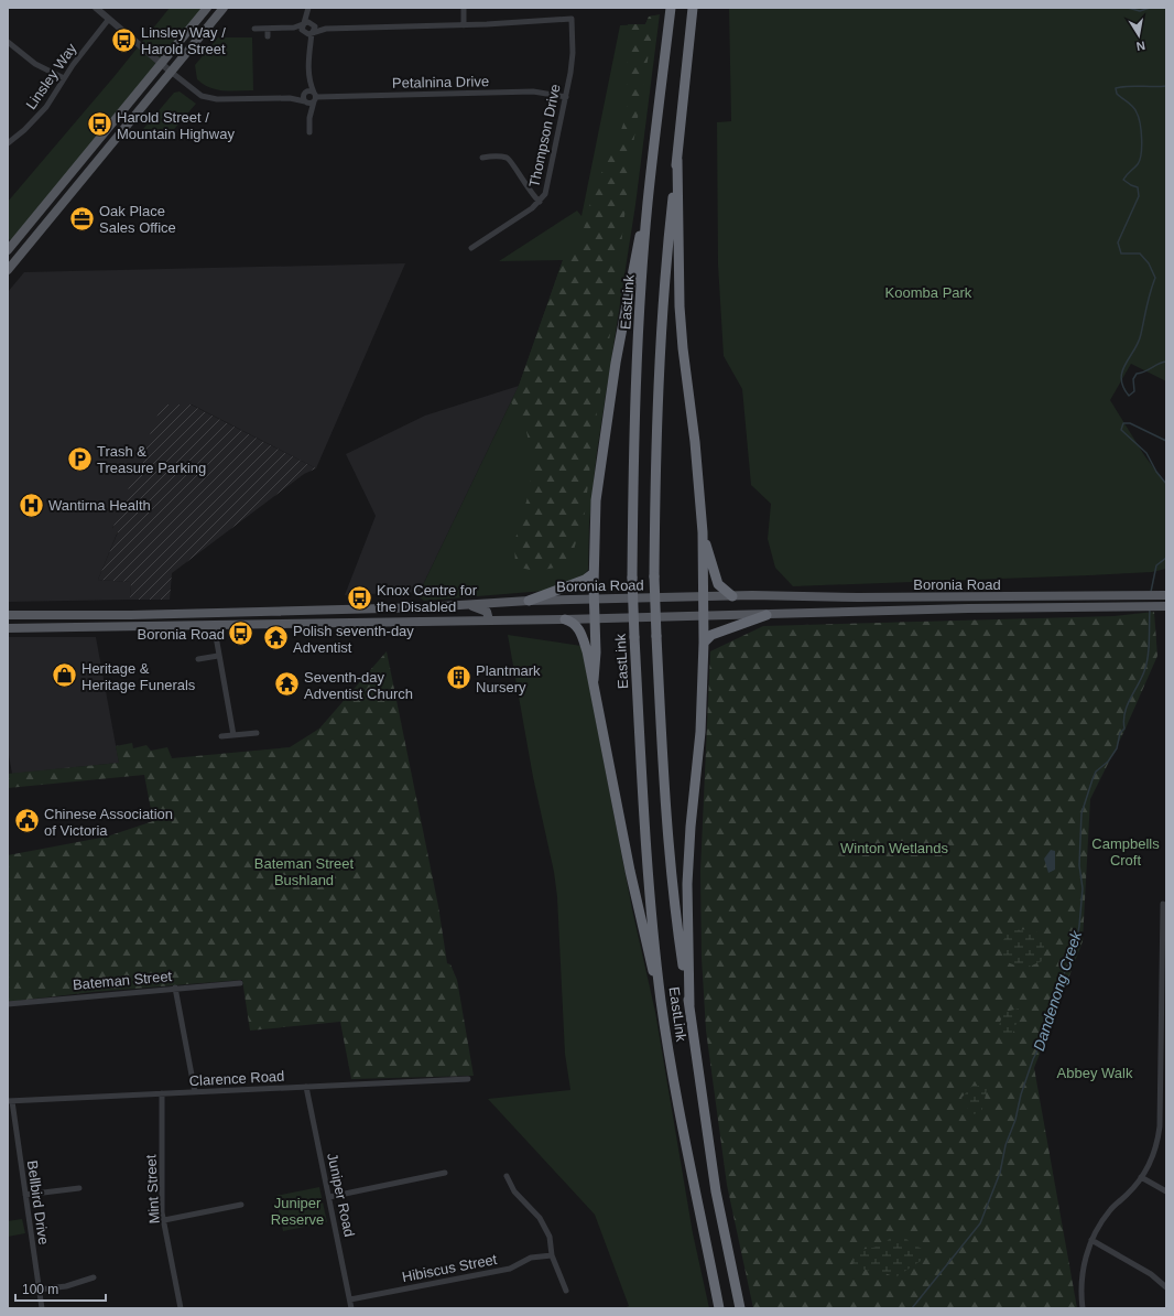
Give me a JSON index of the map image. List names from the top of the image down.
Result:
{
  "streets": {
    "highway": ["EastLink"],
    "main road": ["Boronia Road"],
    "street": [
      "Linsley Way",
      "Petalnina Drive",
      "Thompson Drive",
      "Bateman Street",
      "Clarence Road",
      "Mint Street",
      "Juniper Road",
      "Bellbird Drive",
      "Hibiscus Street"
    ]
  },
  "crossings": [
    ["Petalnina Drive", "Thompson Drive"],
    ["Clarence Road", "Mint Street"],
    ["Clarence Road", "Juniper Road"],
    ["Clarence Road", "Bellbird Drive"],
    ["Juniper Road", "Hibiscus Street"]
  ],
  "water": ["Dandenong Creek"],
  "parks": [
    "Koomba Park",
    "Campbells Croft",
    "Winton Wetlands",
    "Bateman Street Bushland",
    "Abbey Walk",
    "Juniper Reserve"
  ],
  "places": {
    "bus stop": [
      "Linsley Way / Harold Street",
      "Harold Street / Mountain Highway",
      "Knox Centre for the Disabled",
      "Boronia Road"
    ],
    "office": ["Oak Place Sales Office"],
    "parking": ["Trash & Treasure Parking"],
    "hospital": ["Wantirna Health"],
    "temple": ["Polish seventh-day Adventist", "Seventh-day Adventist Church"],
    "shop": ["Heritage & Heritage Funerals"],
    "building": ["Plantmark Nursery"],
    "public building": ["Chinese Association of Victoria"]
  },
  "scale_bar": "100 m",
  "north": "bottom"
}
